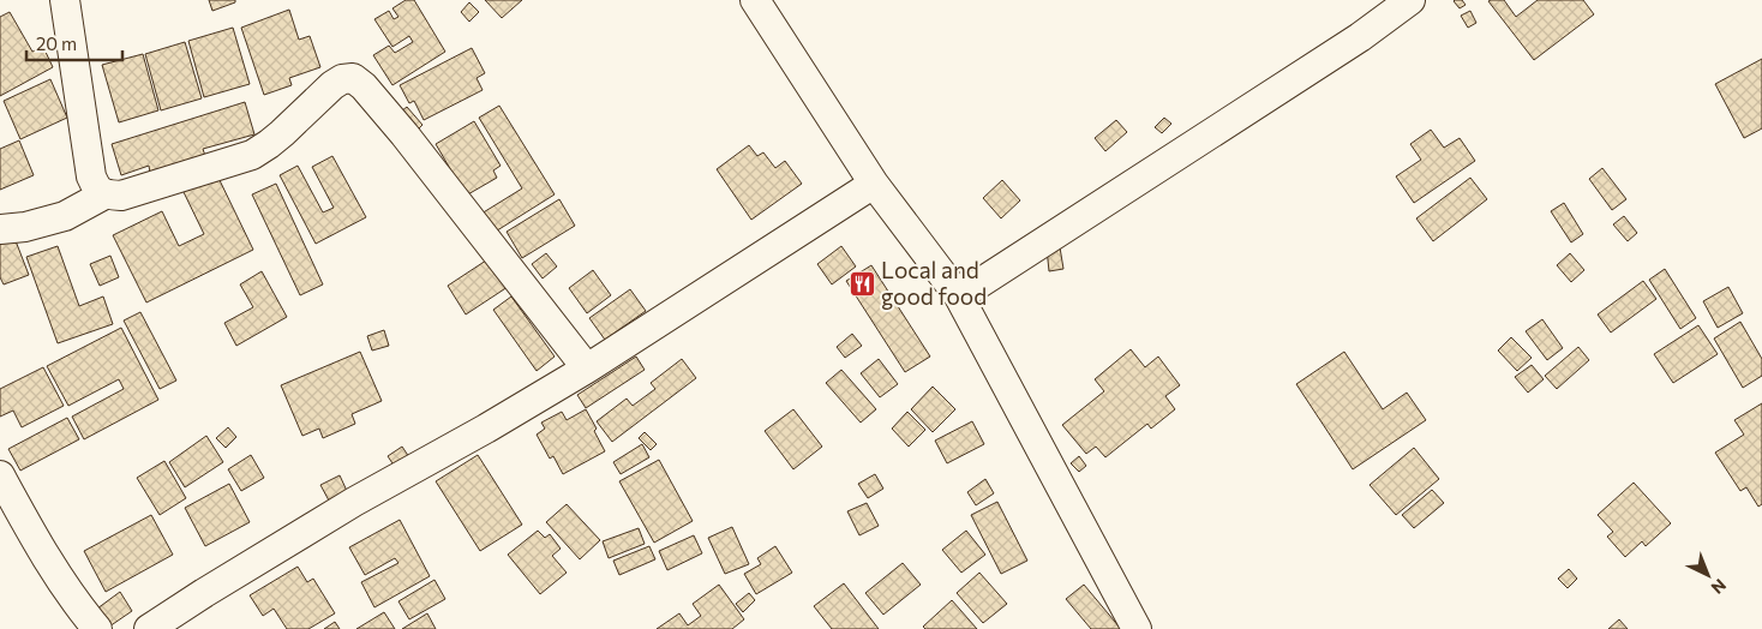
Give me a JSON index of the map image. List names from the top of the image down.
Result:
{
  "places": {
    "restaurant": ["Local and good food"]
  },
  "scale_bar": "20 m",
  "north": "bottom right"
}
